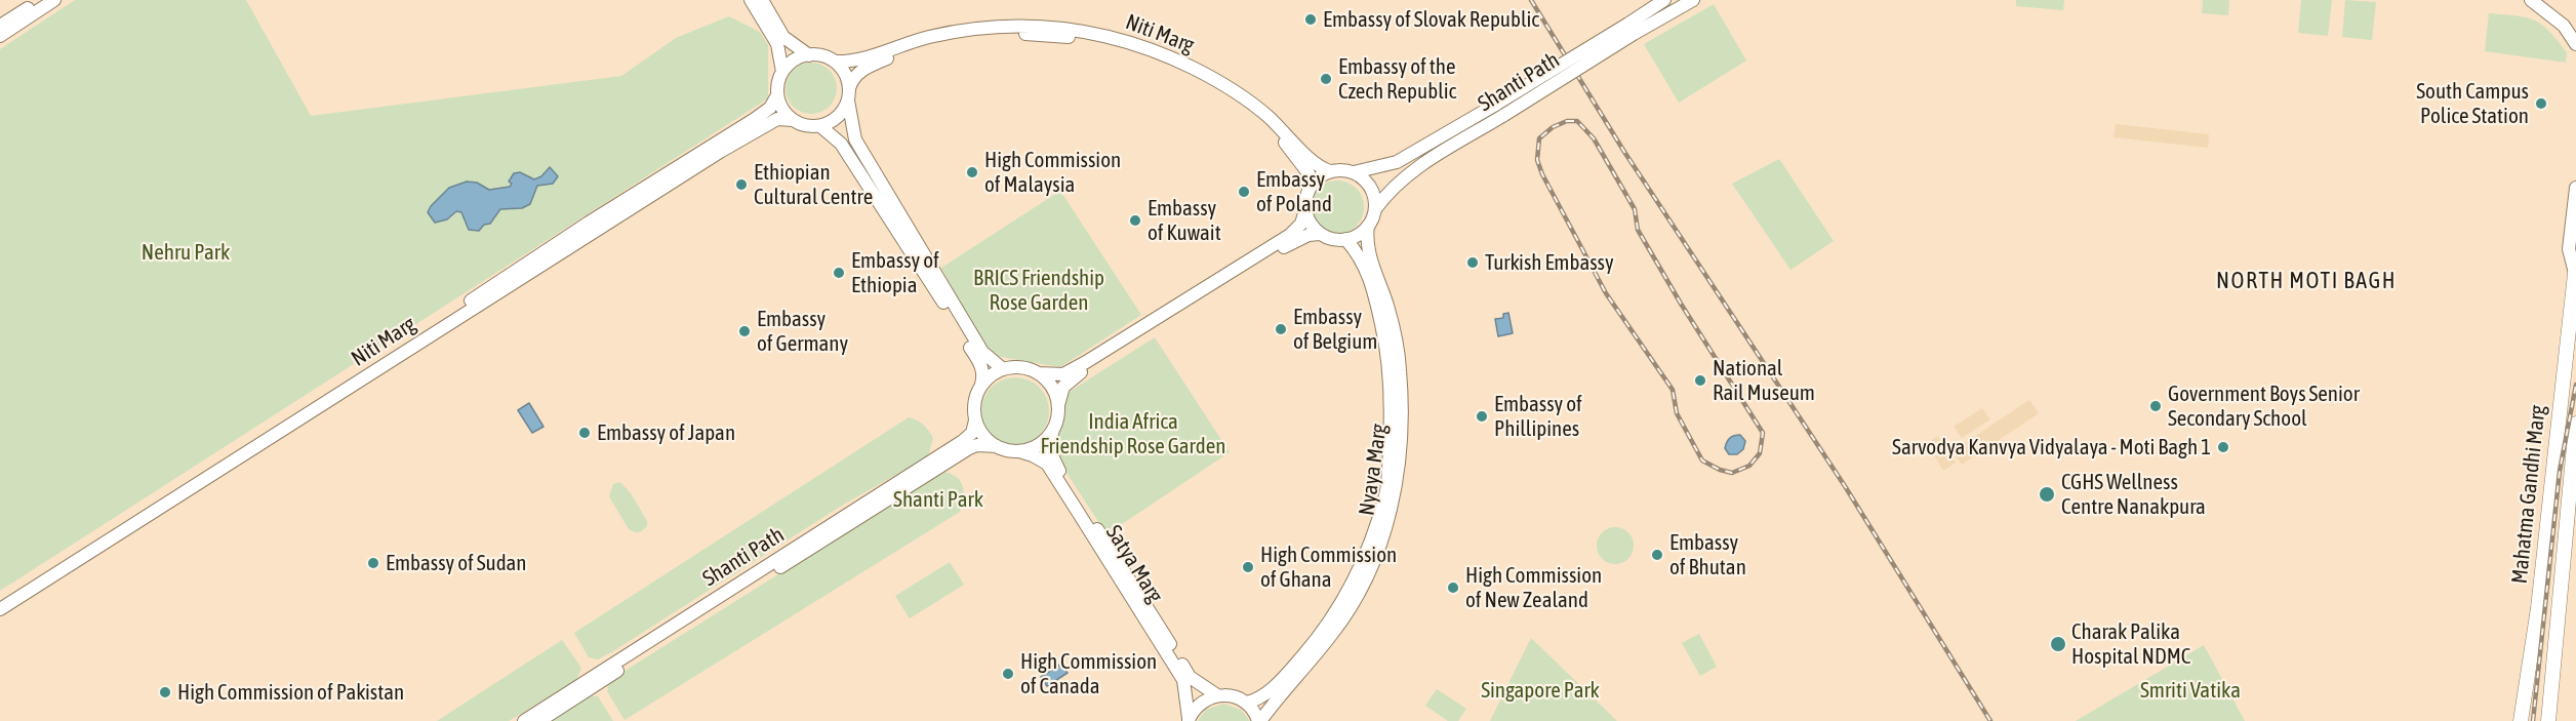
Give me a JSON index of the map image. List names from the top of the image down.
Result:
{
  "streets": {
    "main road": [
      "Niti Marg",
      "Shanti Path",
      "Nyaya Marg",
      "Mahatma Gandhi Marg",
      "Satya Marg"
    ]
  },
  "crossings": [
    ["Niti Marg", "Shanti Path"],
    ["Niti Marg", "Nyaya Marg"],
    ["Shanti Path", "Nyaya Marg"],
    ["Shanti Path", "Satya Marg"],
    ["Nyaya Marg", "Satya Marg"]
  ],
  "districts": ["NORTH MOTI BAGH"],
  "parks": [
    "Nehru Park",
    "BRICS Friendship Rose Garden",
    "India Africa Friendship Rose Garden",
    "Shanti Park",
    "Singapore Park",
    "Smriti Vatika"
  ],
  "places": [
    "Embassy of Slovak Republic",
    "Embassy of the Czech Republic",
    "South Campus Police Station",
    "High Commission of Malaysia",
    "Ethiopian Cultural Centre",
    "Embassy of Poland",
    "Embassy of Kuwait",
    "Turkish Embassy",
    "Embassy of Ethiopia",
    "Embassy of Belgium",
    "Embassy of Germany",
    "National Rail Museum",
    "Government Boys Senior Secondary School",
    "Embassy of Phillipines",
    "Embassy of Japan",
    "Sarvodya Kanvya Vidyalaya - Moti Bagh 1",
    "CGHS Wellness Centre Nanakpura",
    "Embassy of Bhutan",
    "Embassy of Sudan",
    "High Commission of Ghana",
    "High Commission of New Zealand",
    "Charak Palika Hospital NDMC",
    "High Commission of Canada",
    "High Commission of Pakistan"
  ]
}
